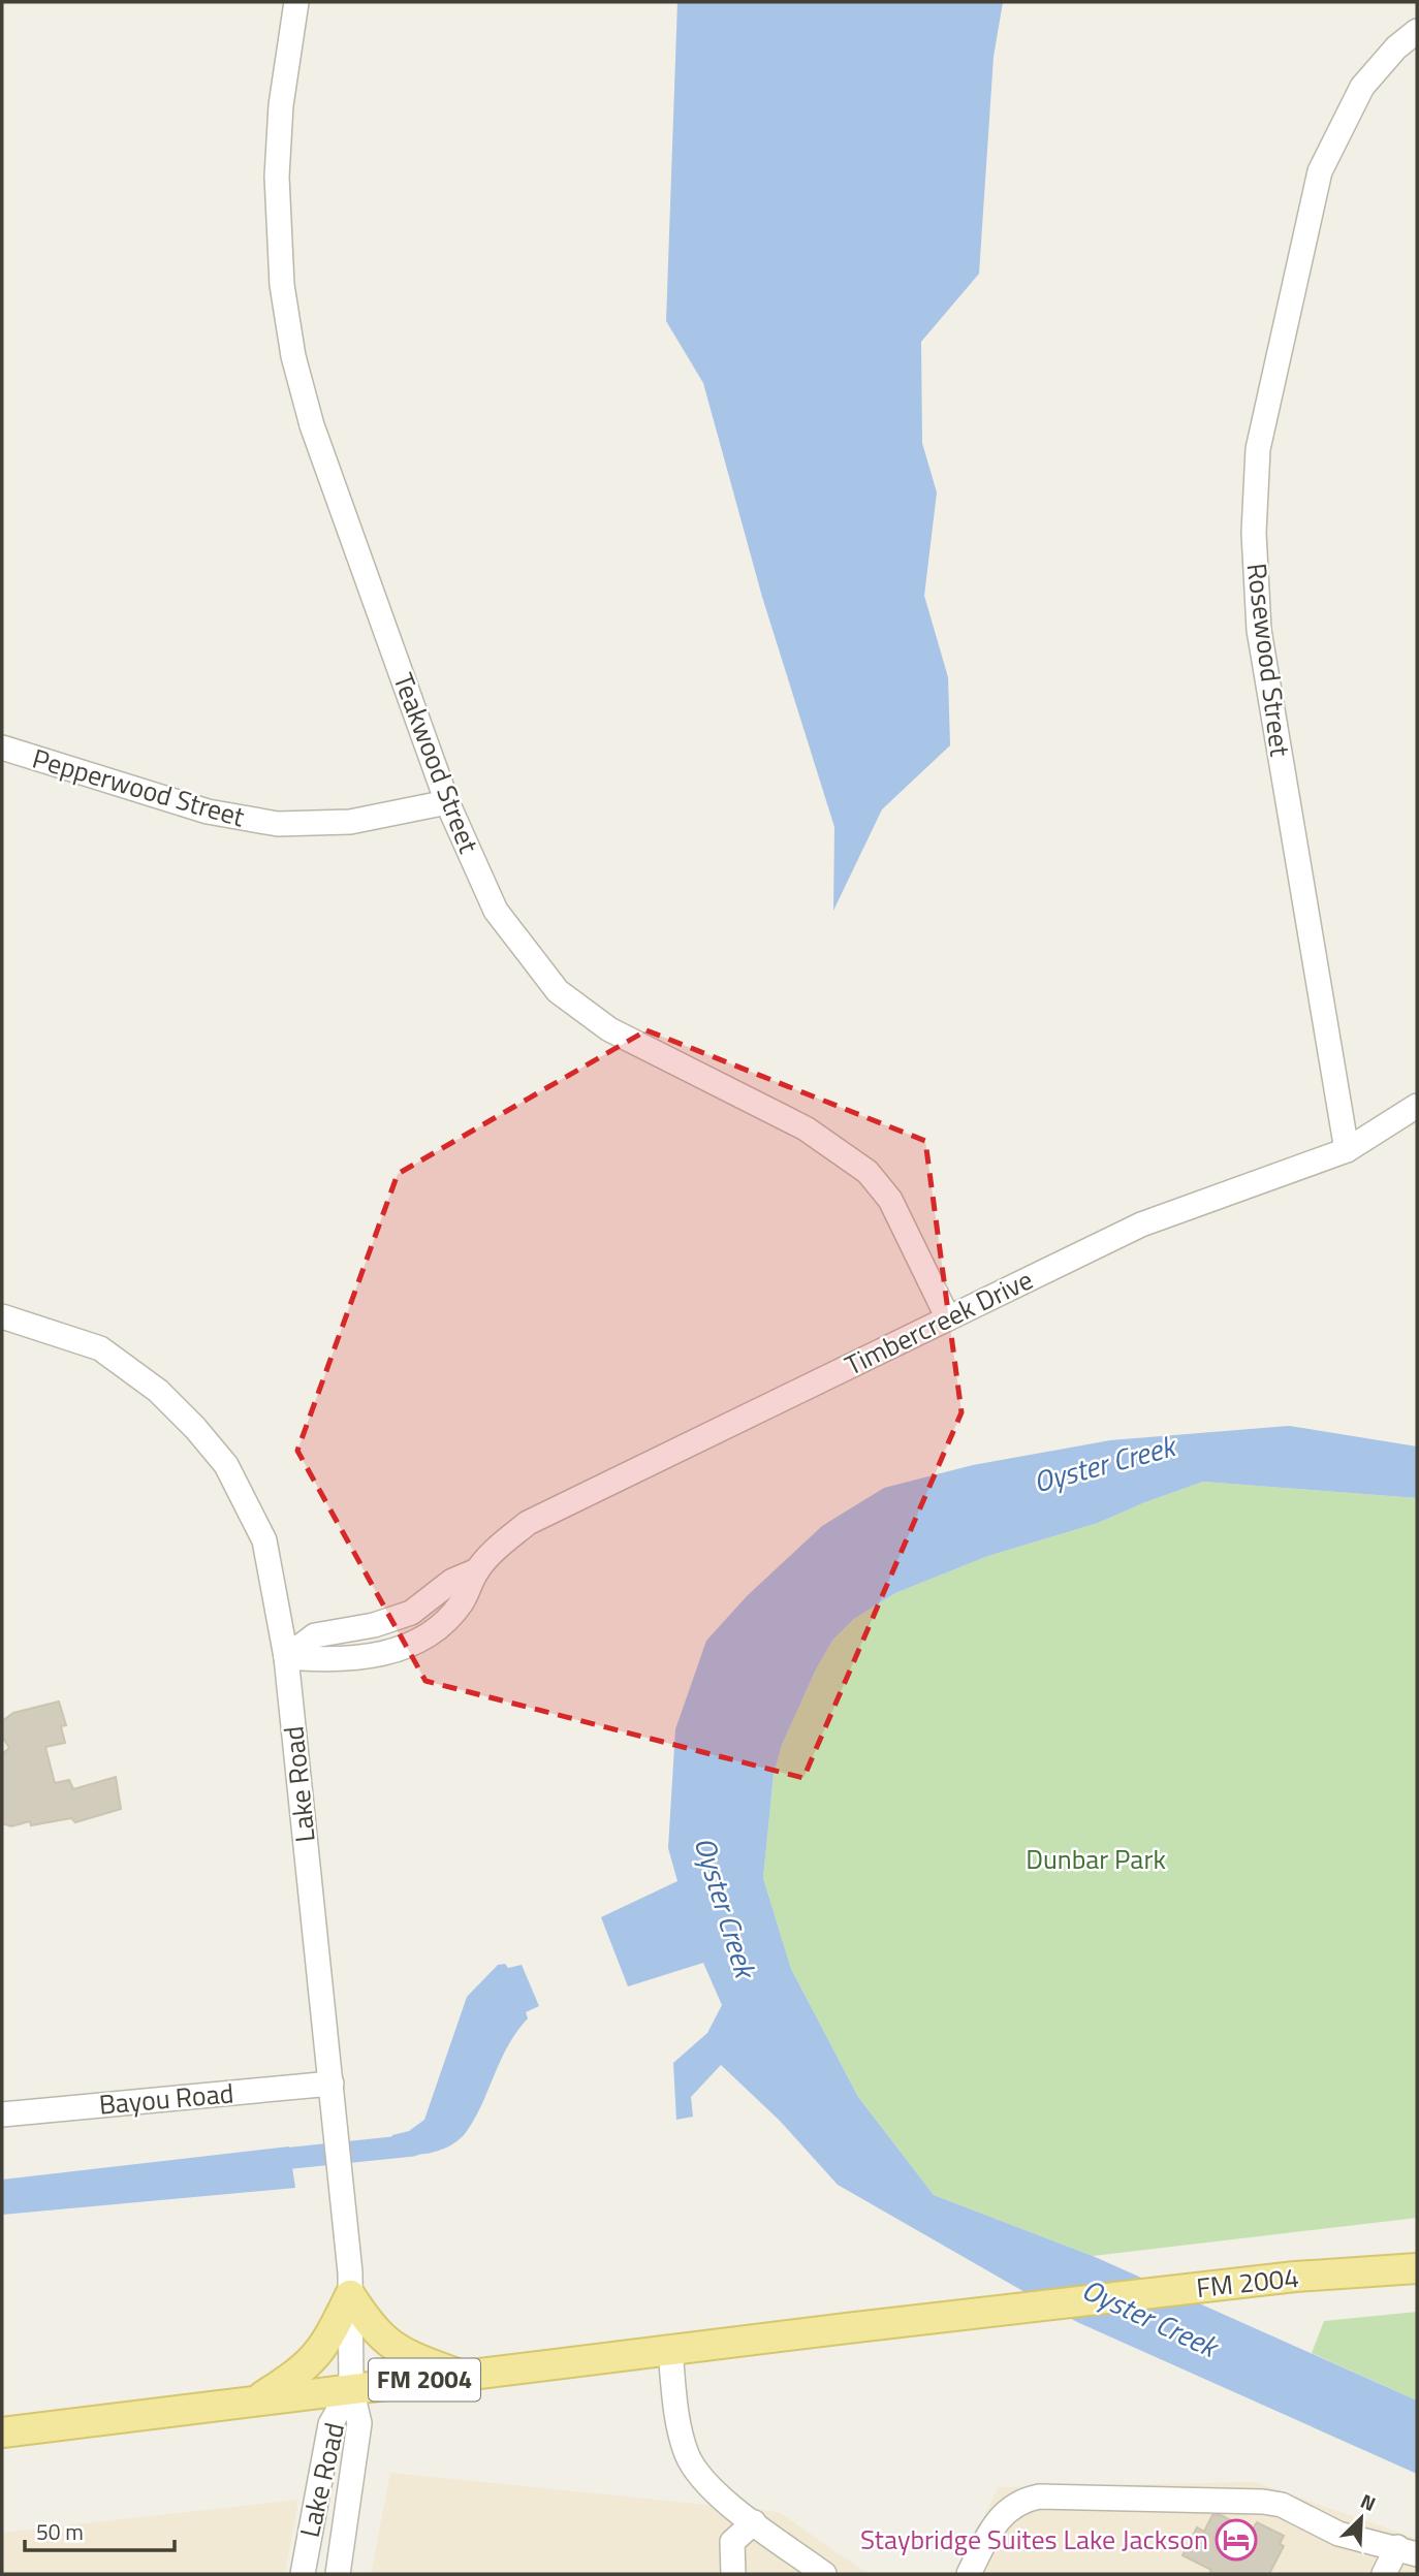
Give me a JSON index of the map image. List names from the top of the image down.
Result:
{
  "streets": {
    "main road": ["FM 2004"],
    "street": [
      "Rosewood Street",
      "Teakwood Street",
      "Pepperwood Street",
      "Timbercreek Drive",
      "Lake Road",
      "Bayou Road"
    ]
  },
  "crossings": [
    ["Rosewood Street", "Timbercreek Drive"],
    ["Teakwood Street", "Pepperwood Street"],
    ["Teakwood Street", "Timbercreek Drive"],
    ["Timbercreek Drive", "Lake Road"],
    ["Lake Road", "Bayou Road"],
    ["Lake Road", "FM 2004"]
  ],
  "water": ["Oyster Creek"],
  "parks": ["Dunbar Park"],
  "places": {
    "hotel": ["Staybridge Suites Lake Jackson"]
  },
  "scale_bar": "50 m",
  "north": "top right"
}
